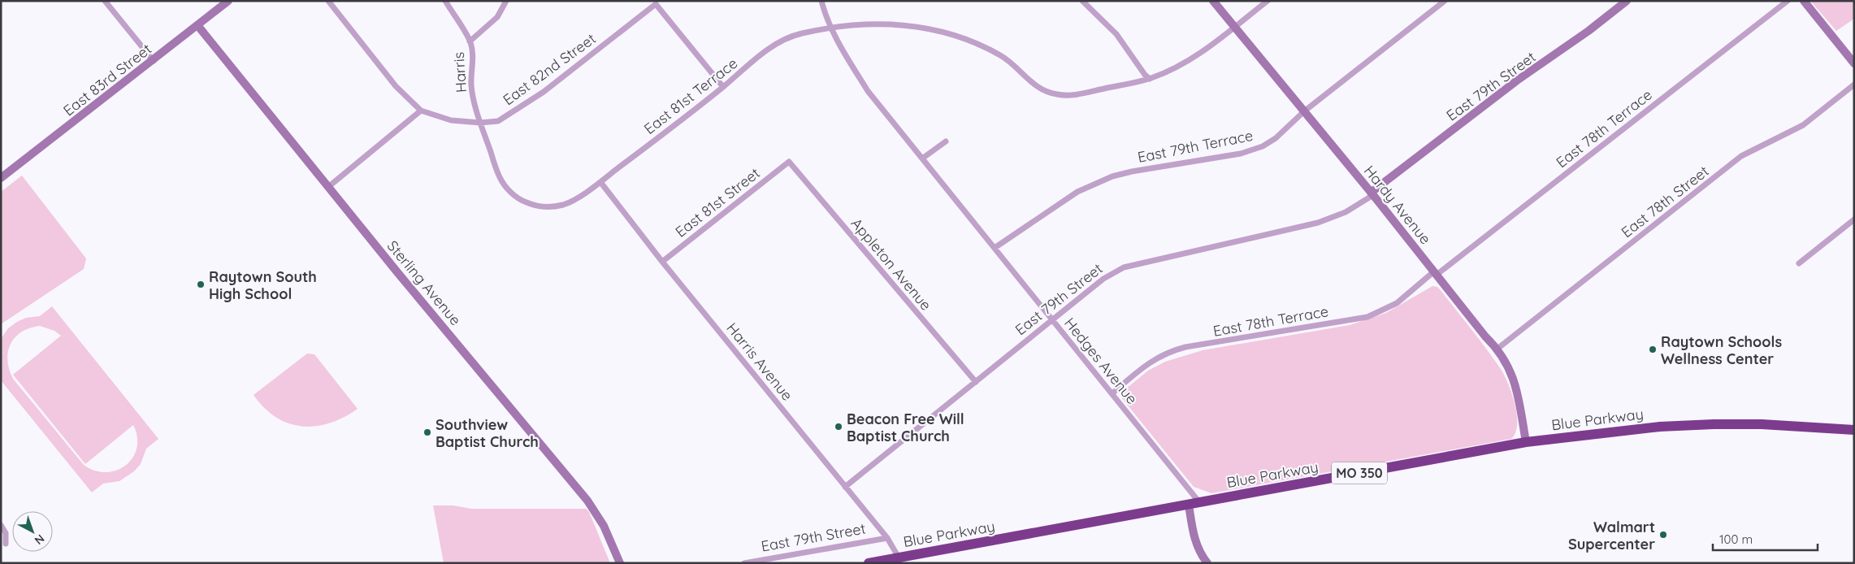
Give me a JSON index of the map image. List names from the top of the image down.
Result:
{
  "streets": {
    "highway": ["Blue Parkway", "MO 350"],
    "street": [
      "East 82nd Street",
      "Harris",
      "East 83rd Street",
      "East 79th Street",
      "East 81st Terrace",
      "East 78th Terrace",
      "East 79th Terrace",
      "East 78th Street",
      "East 81st Street",
      "Hardy Avenue",
      "Appleton Avenue",
      "Sterling Avenue",
      "Hedges Avenue",
      "Harris Avenue"
    ]
  },
  "crossings": [
    ["East 82nd Street", "Harris"],
    ["East 82nd Street", "East 81st Terrace"],
    ["Harris", "East 81st Terrace"],
    ["East 83rd Street", "Sterling Avenue"],
    ["East 79th Street", "Hardy Avenue"],
    ["East 79th Street", "Appleton Avenue"],
    ["East 79th Street", "Hedges Avenue"],
    ["East 79th Street", "Harris Avenue"],
    ["East 81st Terrace", "Hardy Avenue"],
    ["East 81st Terrace", "Hedges Avenue"],
    ["East 81st Terrace", "Harris Avenue"],
    ["East 78th Terrace", "Hardy Avenue"],
    ["East 78th Terrace", "Hedges Avenue"],
    ["East 79th Terrace", "Hardy Avenue"],
    ["East 79th Terrace", "Hedges Avenue"],
    ["East 78th Street", "Hardy Avenue"],
    ["East 81st Street", "Appleton Avenue"],
    ["East 81st Street", "Harris Avenue"],
    ["Hardy Avenue", "Blue Parkway"],
    ["Hedges Avenue", "Blue Parkway"],
    ["Harris Avenue", "Blue Parkway"]
  ],
  "places": [
    "Raytown South High School",
    "Raytown Schools Wellness Center",
    "Beacon Free Will Baptist Church",
    "Southview Baptist Church",
    "Walmart Supercenter"
  ],
  "scale_bar": "100 m",
  "north": "bottom right"
}
